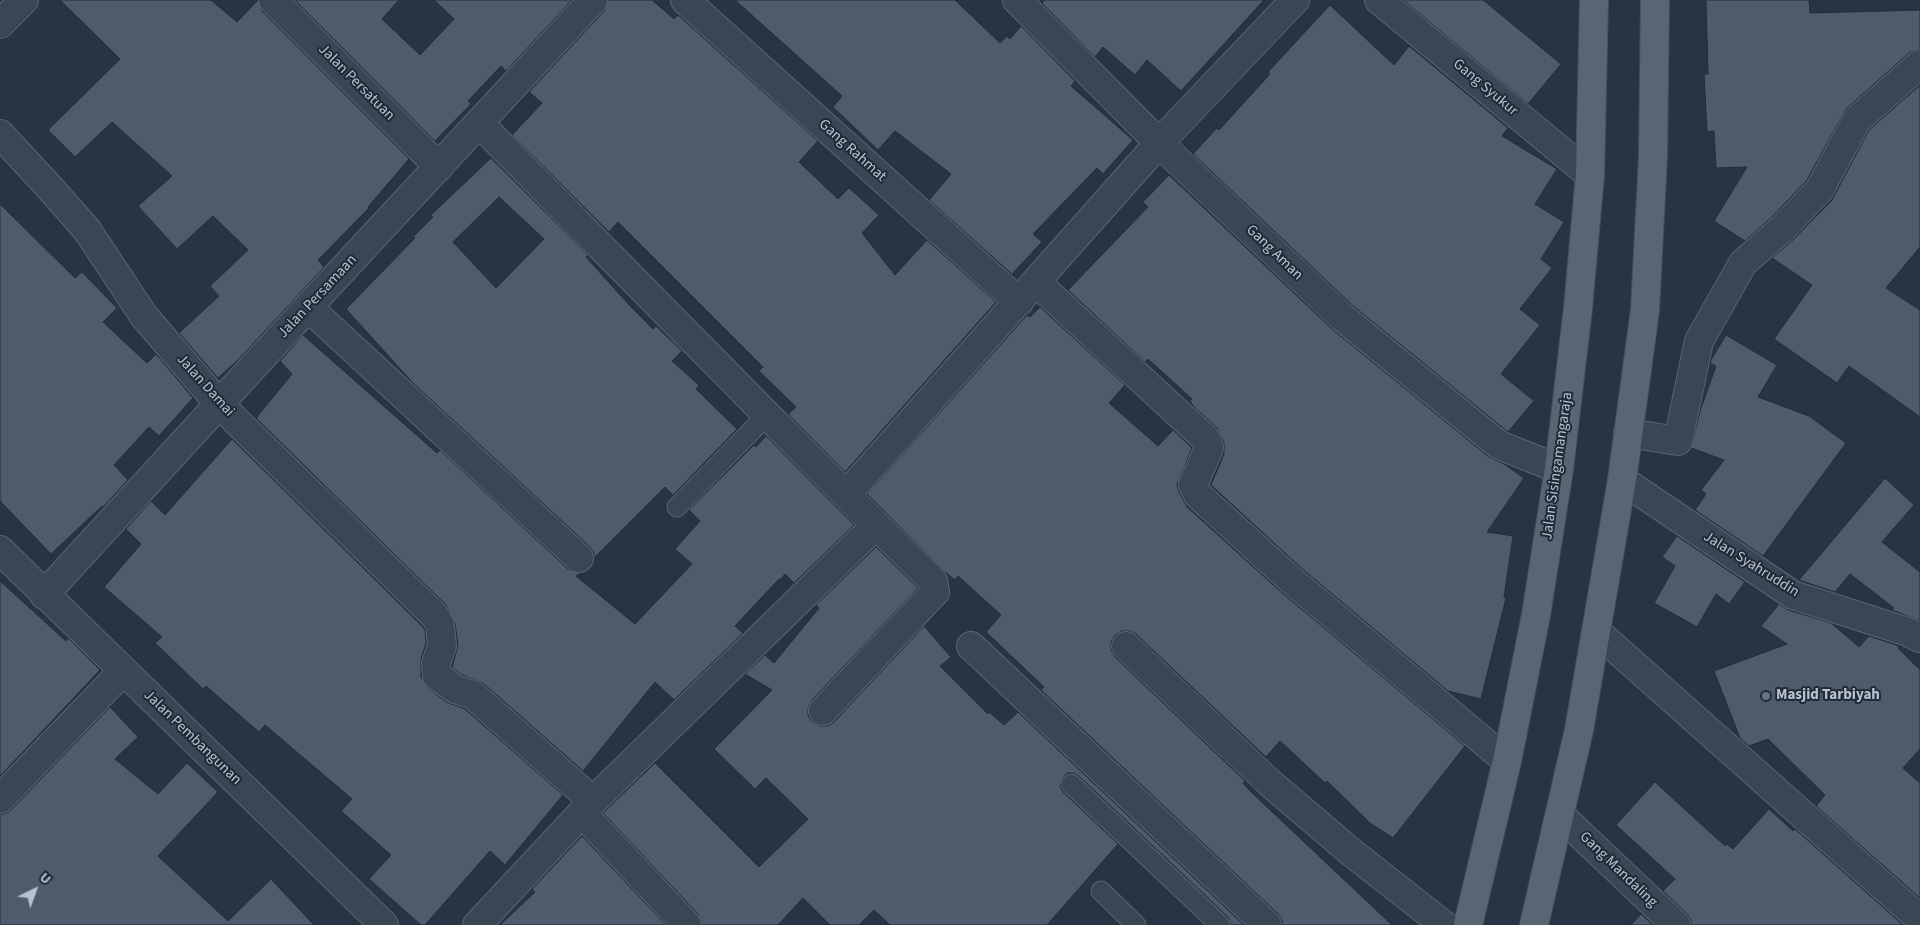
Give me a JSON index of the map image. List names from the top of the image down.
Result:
{
  "streets": {
    "main road": ["Jalan Sisingamangaraja"],
    "street": [
      "Jalan Persatuan",
      "Gang Syukur",
      "Gang Rahmat",
      "Gang Aman",
      "Jalan Persamaan",
      "Jalan Damai",
      "Jalan Syahruddin",
      "Jalan Pembangunan",
      "Gang Mandaling"
    ]
  },
  "crossings": [
    ["Jalan Persatuan", "Jalan Persamaan"],
    ["Gang Syukur", "Jalan Sisingamangaraja"],
    ["Gang Aman", "Jalan Sisingamangaraja"],
    ["Jalan Persamaan", "Jalan Damai"],
    ["Jalan Persamaan", "Jalan Pembangunan"]
  ],
  "places": ["Masjid Tarbiyah"],
  "north": "top right"
}
